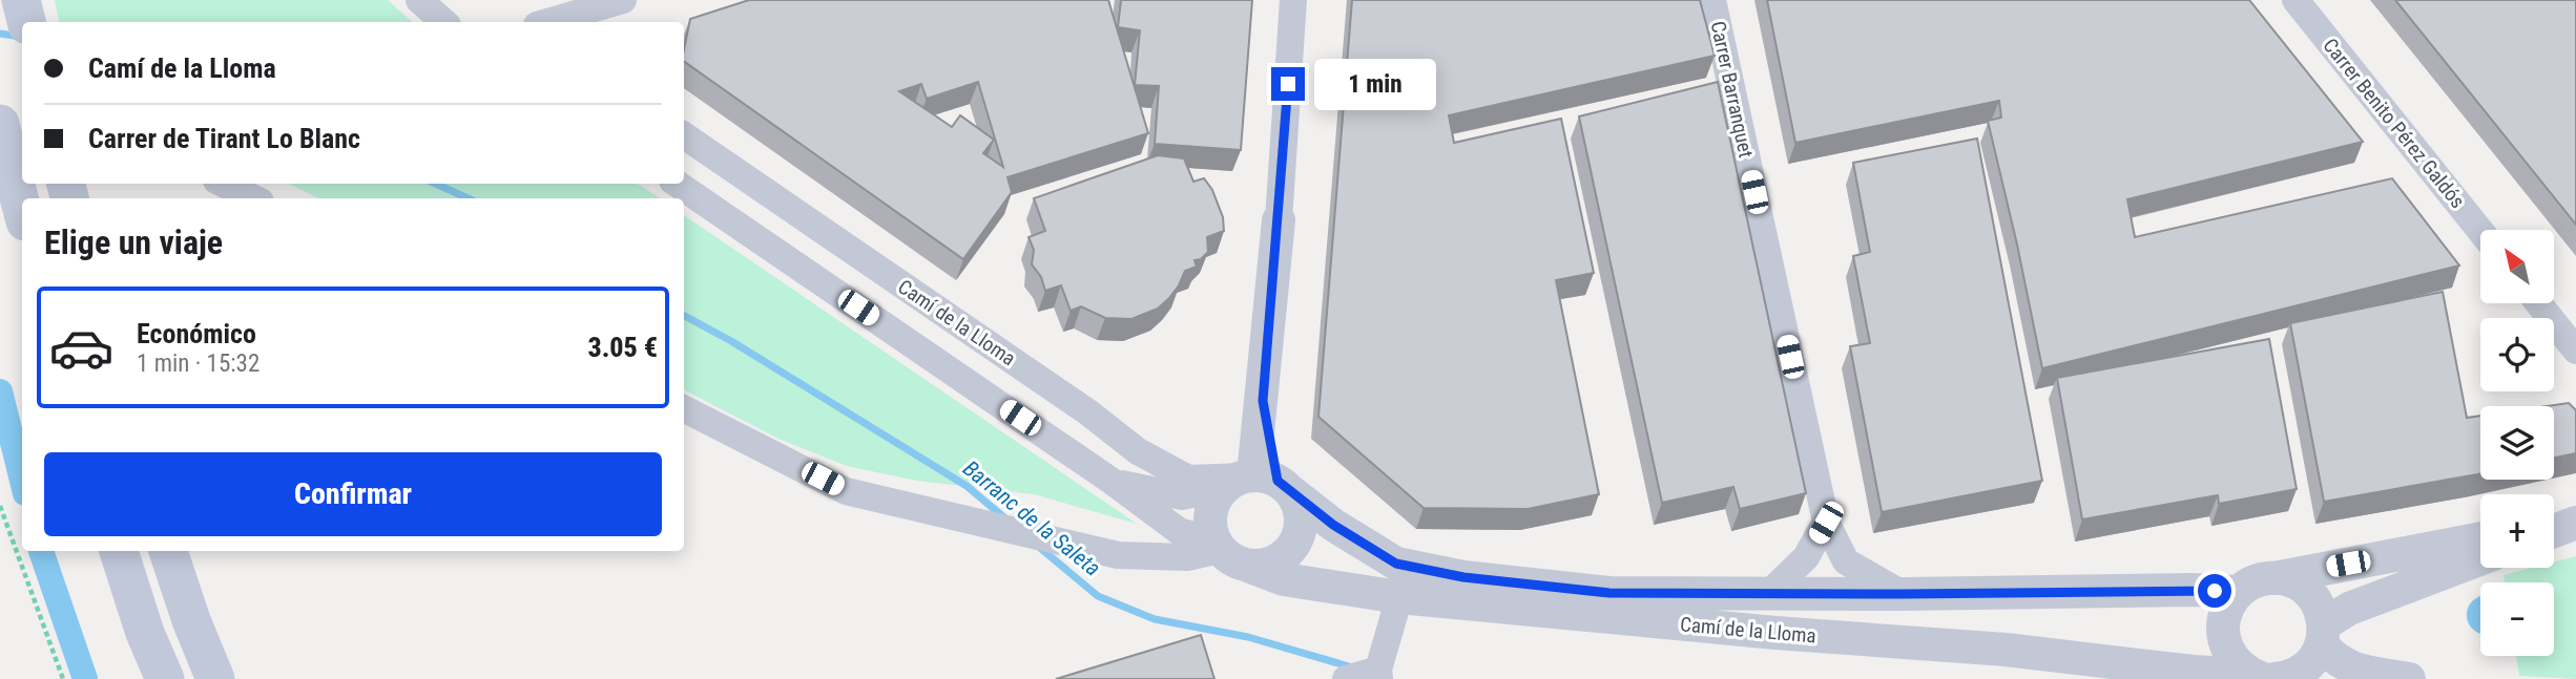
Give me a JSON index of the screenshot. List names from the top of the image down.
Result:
{
  "streets": {
    "street": ["Carrer Barranquet", "Carrer Benito Pérez Galdós", "Camí de la Lloma"]
  },
  "crossings": [
    ["Carrer Barranquet", "Camí de la Lloma"]
  ],
  "water": ["Barranc de la Saleta"],
  "north": "top left",
  "page": {
    "banner": ["Camí de la Lloma", "Carrer de Tirant Lo Blanc"],
    "bubble": "1 min",
    "heading": "Elige un viaje",
    "map_buttons": ["+", "−"],
    "list": [
      {
        "name": "Económico",
        "note": "1 min · 15:32",
        "value": "3.05 €"
      }
    ],
    "buttons": "Confirmar"
  }
}
